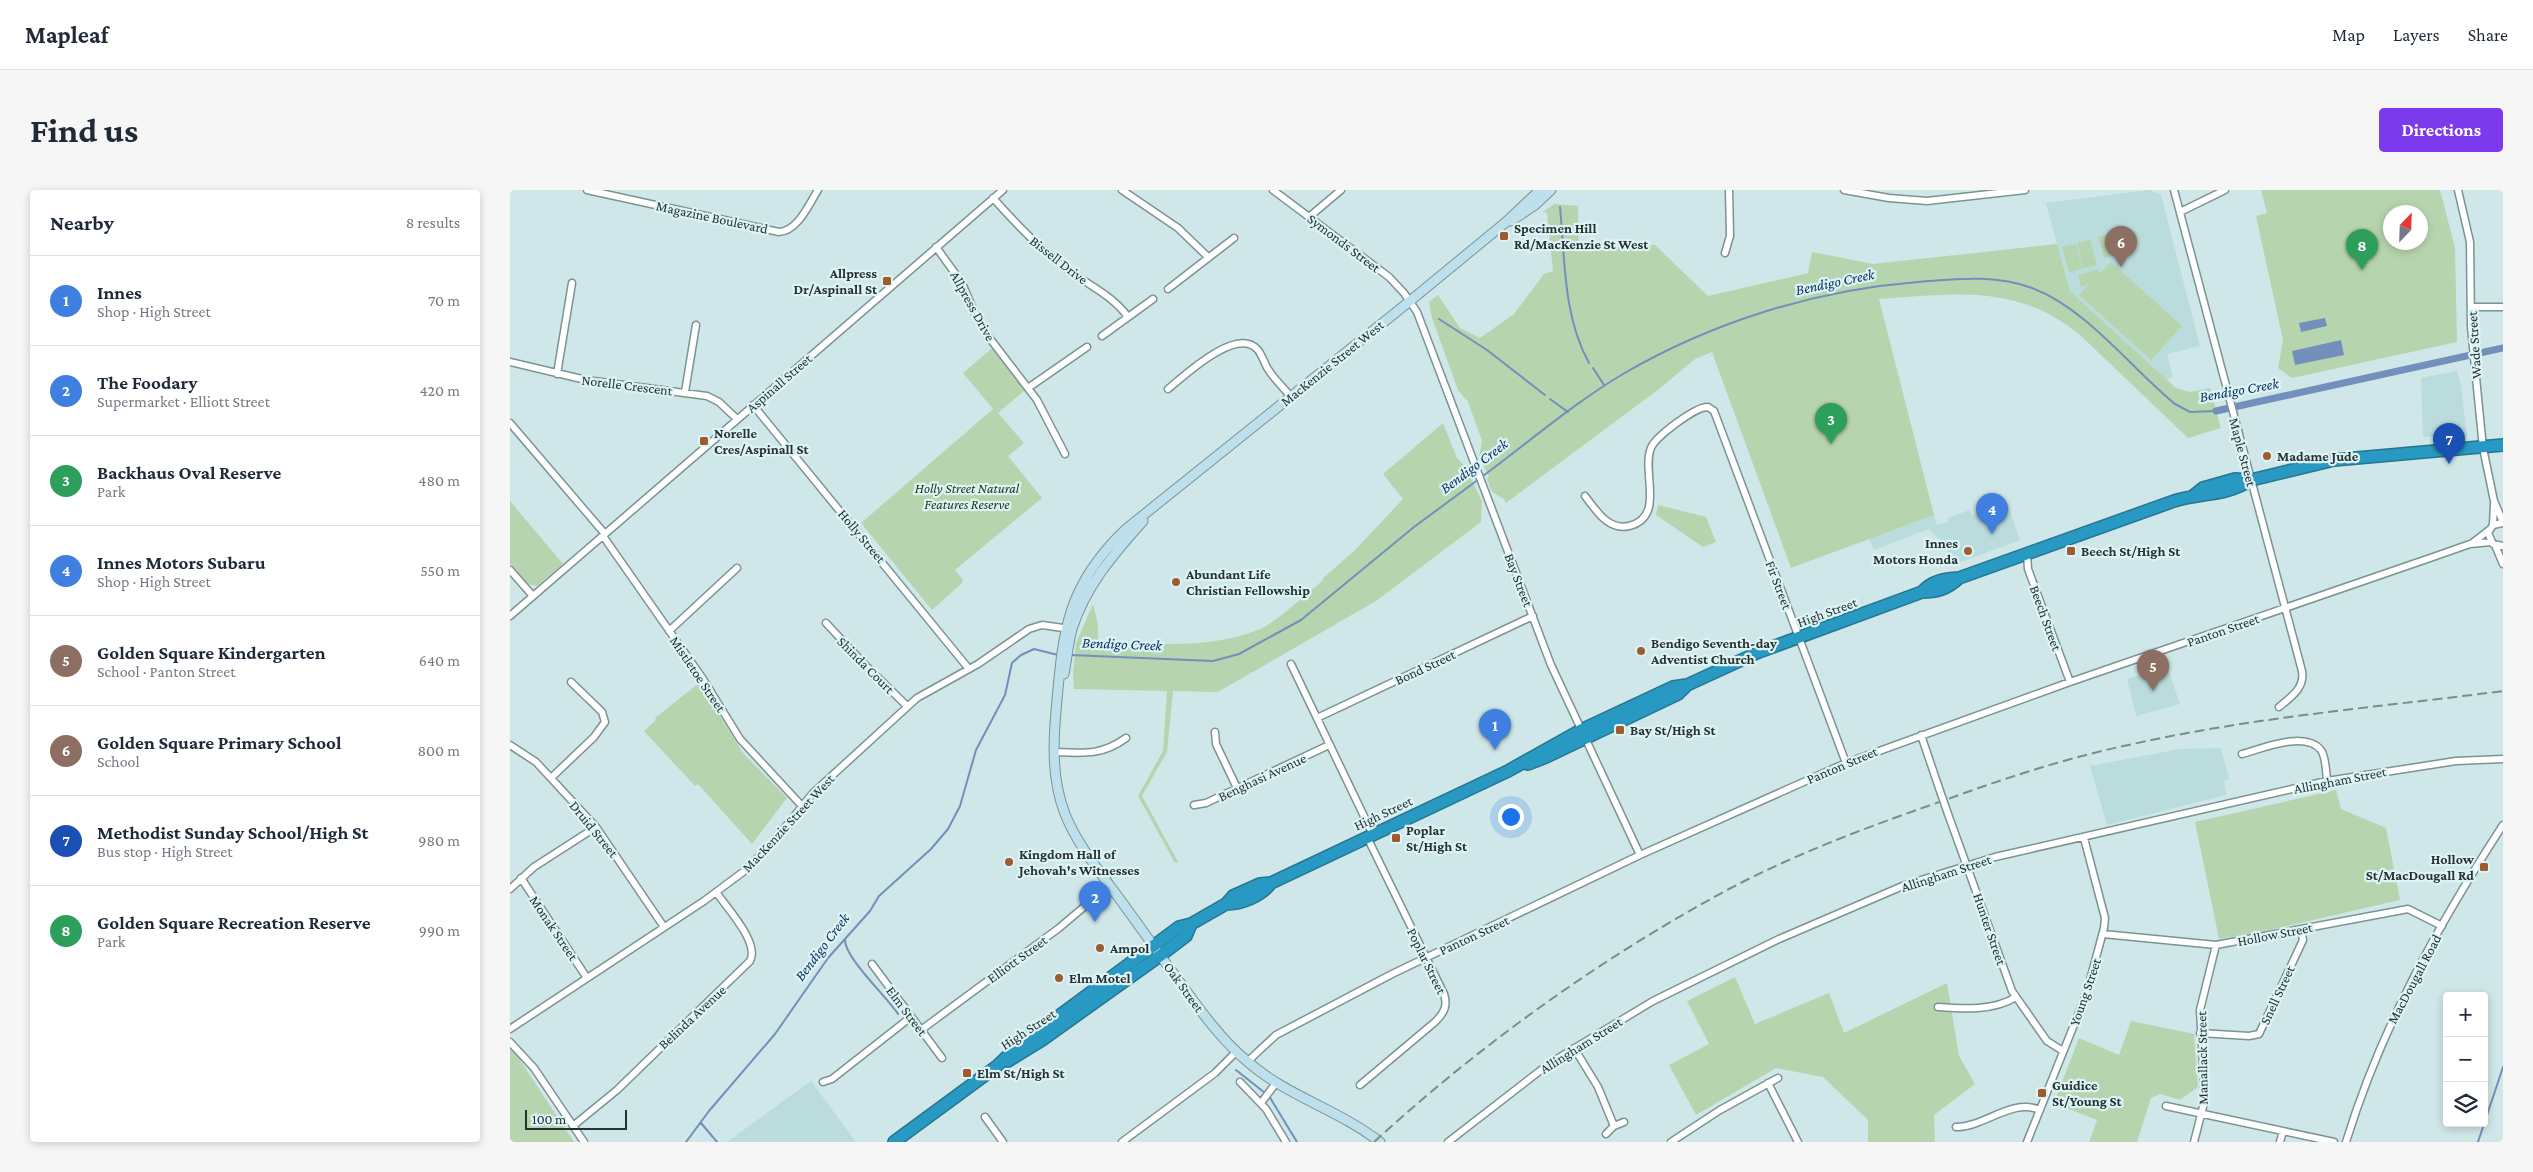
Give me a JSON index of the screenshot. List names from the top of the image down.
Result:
{
  "streets": {
    "highway": ["High Street"],
    "main road": ["MacKenzie Street West", "Oak Street"],
    "street": [
      "Magazine Boulevard",
      "Symonds Street",
      "Bissell Drive",
      "Allpress Drive",
      "Wade Street",
      "Aspinall Street",
      "Norelle Crescent",
      "Maple Street",
      "Holly Street",
      "Bay Street",
      "Fir Street",
      "Beech Street",
      "Panton Street",
      "Shinda Court",
      "Bond Street",
      "Mistletoe Street",
      "Benghasi Avenue",
      "Allingham Street",
      "Druid Street",
      "Monak Street",
      "Hunter Street",
      "Hollow Street",
      "Elliott Street",
      "Poplar Street",
      "MacDougall Road",
      "Young Street",
      "Snell Street",
      "Elm Street",
      "Belinda Avenue",
      "Manallack Street"
    ]
  },
  "crossings": [
    ["Symonds Street", "MacKenzie Street West"],
    ["Symonds Street", "Bay Street"],
    ["Bissell Drive", "Aspinall Street"],
    ["Allpress Drive", "Aspinall Street"],
    ["Wade Street", "High Street"],
    ["Wade Street", "Panton Street"],
    ["MacKenzie Street West", "Holly Street"],
    ["MacKenzie Street West", "Bay Street"],
    ["MacKenzie Street West", "Shinda Court"],
    ["MacKenzie Street West", "Mistletoe Street"],
    ["MacKenzie Street West", "Druid Street"],
    ["MacKenzie Street West", "Monak Street"],
    ["MacKenzie Street West", "Oak Street"],
    ["MacKenzie Street West", "Belinda Avenue"],
    ["Aspinall Street", "Norelle Crescent"],
    ["Aspinall Street", "Holly Street"],
    ["Aspinall Street", "Mistletoe Street"],
    ["Maple Street", "High Street"],
    ["Maple Street", "Panton Street"],
    ["Bay Street", "High Street"],
    ["Bay Street", "Panton Street"],
    ["Bay Street", "Bond Street"],
    ["Fir Street", "High Street"],
    ["Fir Street", "Panton Street"],
    ["High Street", "Beech Street"],
    ["High Street", "Poplar Street"],
    ["High Street", "Oak Street"],
    ["Beech Street", "Panton Street"],
    ["Panton Street", "Hunter Street"],
    ["Panton Street", "Poplar Street"],
    ["Panton Street", "Oak Street"],
    ["Bond Street", "Poplar Street"],
    ["Benghasi Avenue", "Poplar Street"],
    ["Allingham Street", "Hunter Street"],
    ["Allingham Street", "Young Street"],
    ["Hunter Street", "Young Street"],
    ["Hollow Street", "MacDougall Road"],
    ["Hollow Street", "Young Street"],
    ["Hollow Street", "Snell Street"],
    ["Hollow Street", "Manallack Street"],
    ["Elliott Street", "Oak Street"],
    ["Elliott Street", "Elm Street"],
    ["Snell Street", "Manallack Street"]
  ],
  "water": ["Bendigo Creek"],
  "parks": ["Holly Street Natural Features Reserve"],
  "places": {
    "transit": [
      "Specimen Hill Rd/MacKenzie St West",
      "Allpress Dr/Aspinall St",
      "Norelle Cres/Aspinall St",
      "Beech St/High St",
      "Bay St/High St",
      "Poplar St/High St",
      "Hollow St/MacDougall Rd",
      "Elm St/High St",
      "Guidice St/Young St"
    ],
    "other": [
      "Madame Jude",
      "Innes Motors Honda",
      "Abundant Life Christian Fellowship",
      "Bendigo Seventh-day Adventist Church",
      "Kingdom Hall of Jehovah's Witnesses",
      "Ampol",
      "Elm Motel"
    ]
  },
  "scale_bar": "100 m",
  "north": "top right",
  "page": {
    "header": "Mapleaf",
    "nav": ["Map", "Layers", "Share"],
    "buttons": "Directions",
    "title": "Find us",
    "heading": ["Nearby", "8 results"],
    "pins": [
      "6",
      "8",
      "3",
      "7",
      "4",
      "5",
      "1",
      "2"
    ],
    "list": [
      {
        "mark": "1",
        "name": "Innes",
        "note": "Shop · High Street",
        "value": "70 m"
      },
      {
        "mark": "2",
        "name": "The Foodary",
        "note": "Supermarket · Elliott Street",
        "value": "420 m"
      },
      {
        "mark": "3",
        "name": "Backhaus Oval Reserve",
        "note": "Park",
        "value": "480 m"
      },
      {
        "mark": "4",
        "name": "Innes Motors Subaru",
        "note": "Shop · High Street",
        "value": "550 m"
      },
      {
        "mark": "5",
        "name": "Golden Square Kindergarten",
        "note": "School · Panton Street",
        "value": "640 m"
      },
      {
        "mark": "6",
        "name": "Golden Square Primary School",
        "note": "School",
        "value": "800 m"
      },
      {
        "mark": "7",
        "name": "Methodist Sunday School/High St",
        "note": "Bus stop · High Street",
        "value": "980 m"
      },
      {
        "mark": "8",
        "name": "Golden Square Recreation Reserve",
        "note": "Park",
        "value": "990 m"
      }
    ],
    "map_buttons": ["+", "−"],
    "scale": "100 m"
  }
}
